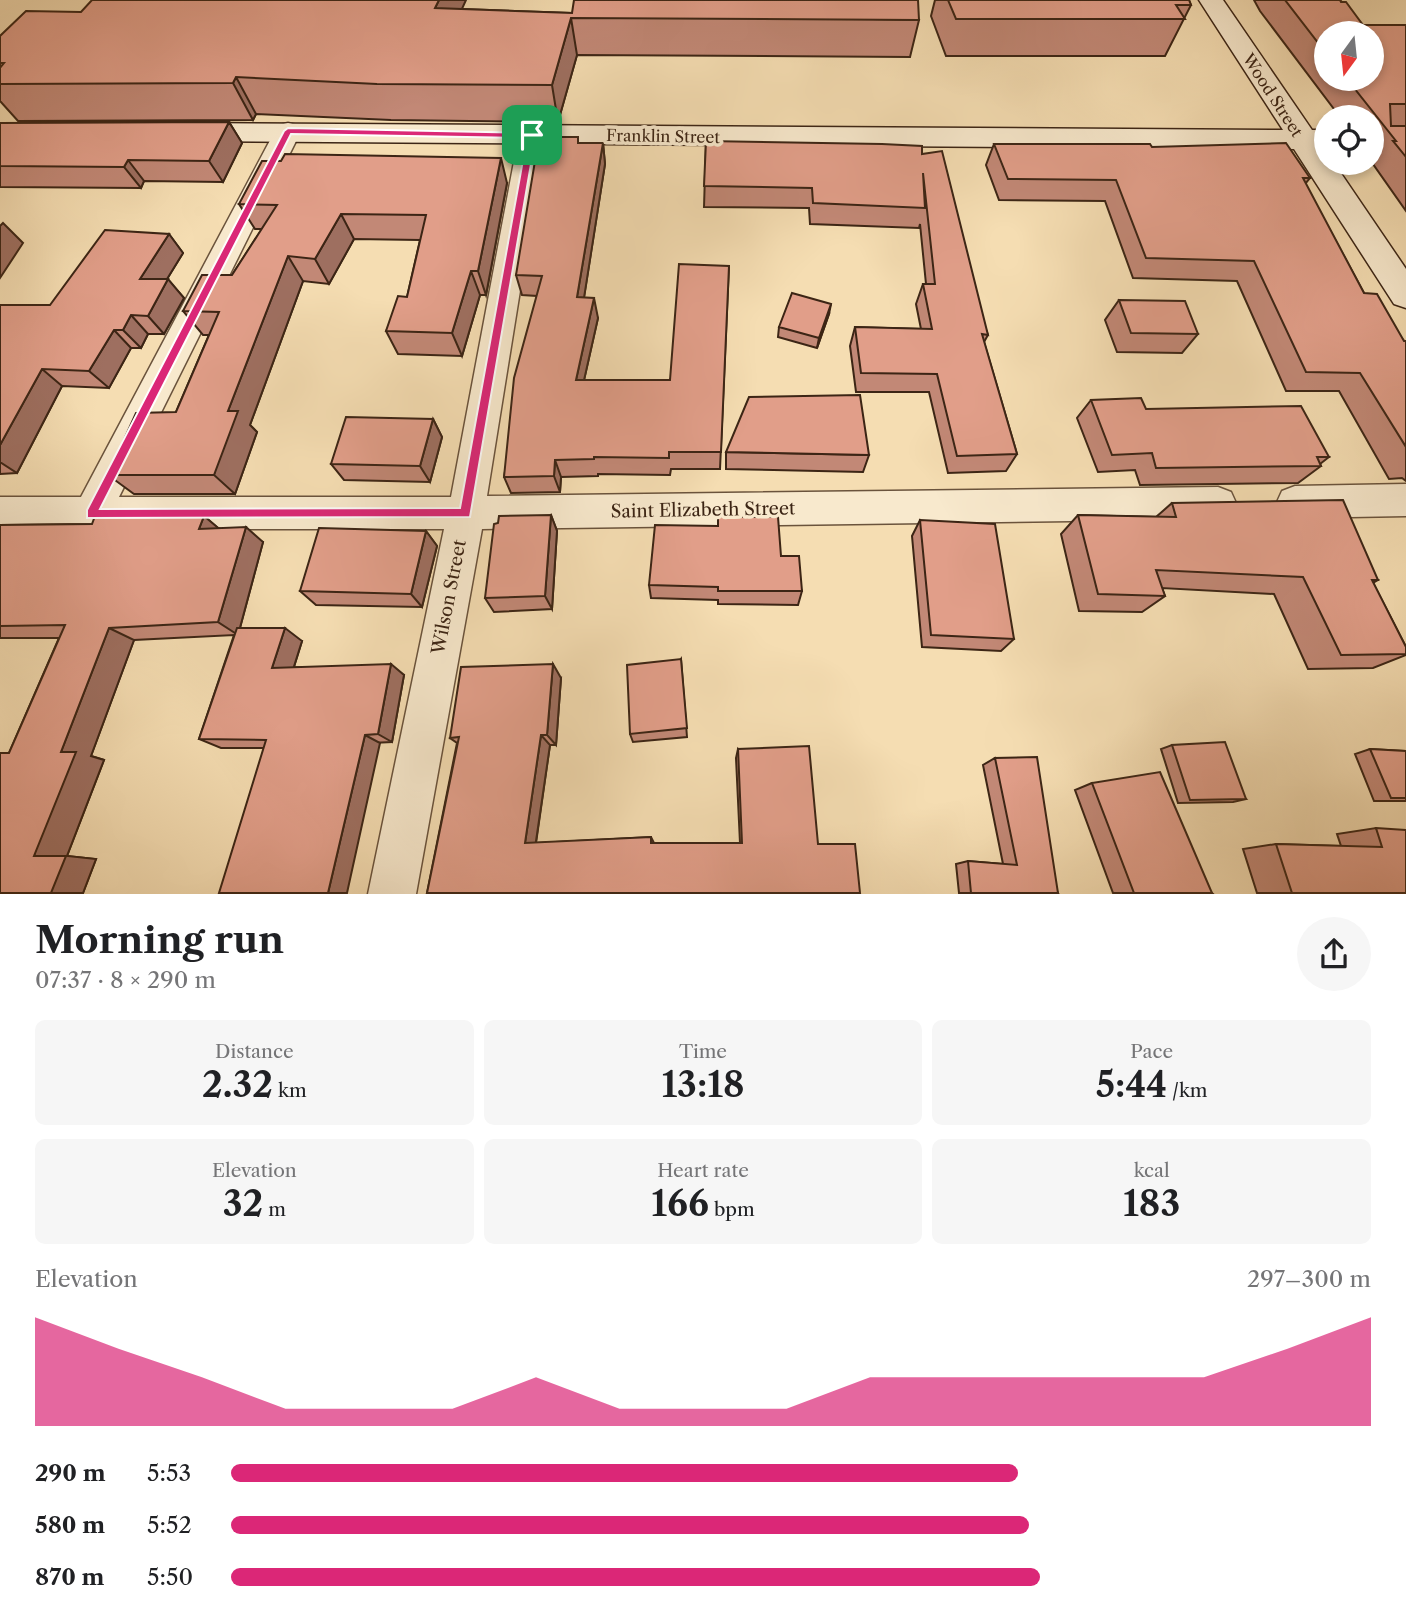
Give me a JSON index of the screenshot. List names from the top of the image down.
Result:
{
  "streets": {
    "street": [
      "Wood Street",
      "Franklin Street",
      "Saint Elizabeth Street",
      "Wilson Street"
    ]
  },
  "crossings": [
    ["Wood Street", "Franklin Street"],
    ["Franklin Street", "Wilson Street"],
    ["Saint Elizabeth Street", "Wilson Street"]
  ],
  "north": "bottom",
  "page": {
    "heading": ["Morning run", "07:37 · 8 × 290 m"],
    "stats": [
      ["Distance", "2.32 km"],
      ["Time", "13:18"],
      ["Pace", "5:44 /km"],
      ["Elevation", "32 m"],
      ["Heart rate", "166 bpm"],
      ["kcal", "183"]
    ],
    "chart": ["Elevation", "297–300 m"],
    "list": [
      {
        "name": "290 m",
        "note": "5:53"
      },
      {
        "name": "580 m",
        "note": "5:52"
      },
      {
        "name": "870 m",
        "note": "5:50"
      }
    ]
  }
}
